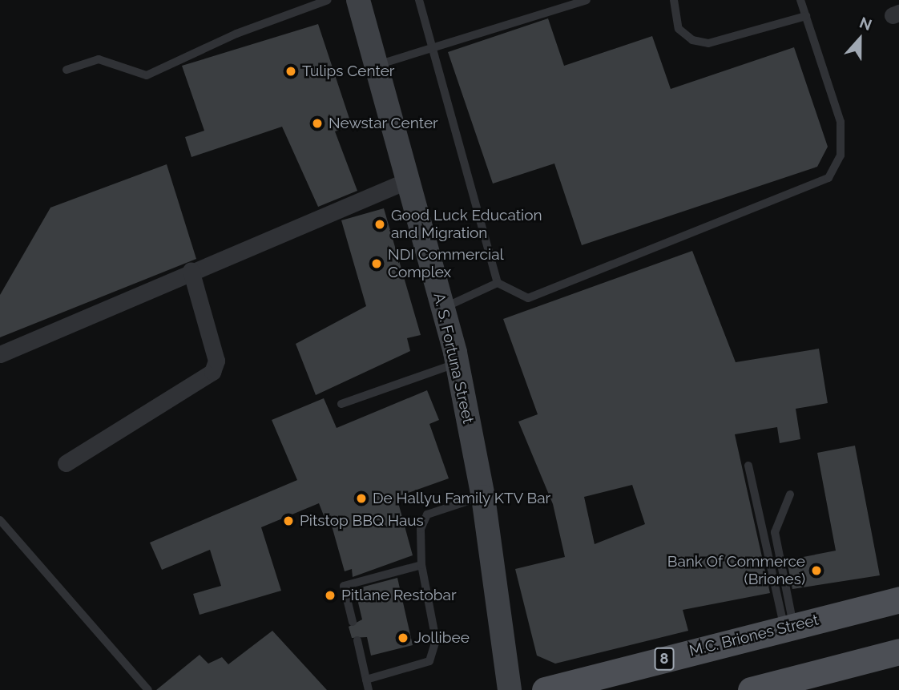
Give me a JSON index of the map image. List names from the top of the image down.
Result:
{
  "streets": {
    "main road": ["A. S. Fortuna Street", "M.C. Briones Street", "8"]
  },
  "places": [
    "Tulips Center",
    "Newstar Center",
    "Good Luck Education and Migration",
    "NDI Commercial Complex",
    "De Hallyu Family KTV Bar",
    "Pitstop BBQ Haus",
    "Bank Of Commerce (Briones)",
    "Pitlane Restobar",
    "Jollibee"
  ],
  "north": "top"
}
